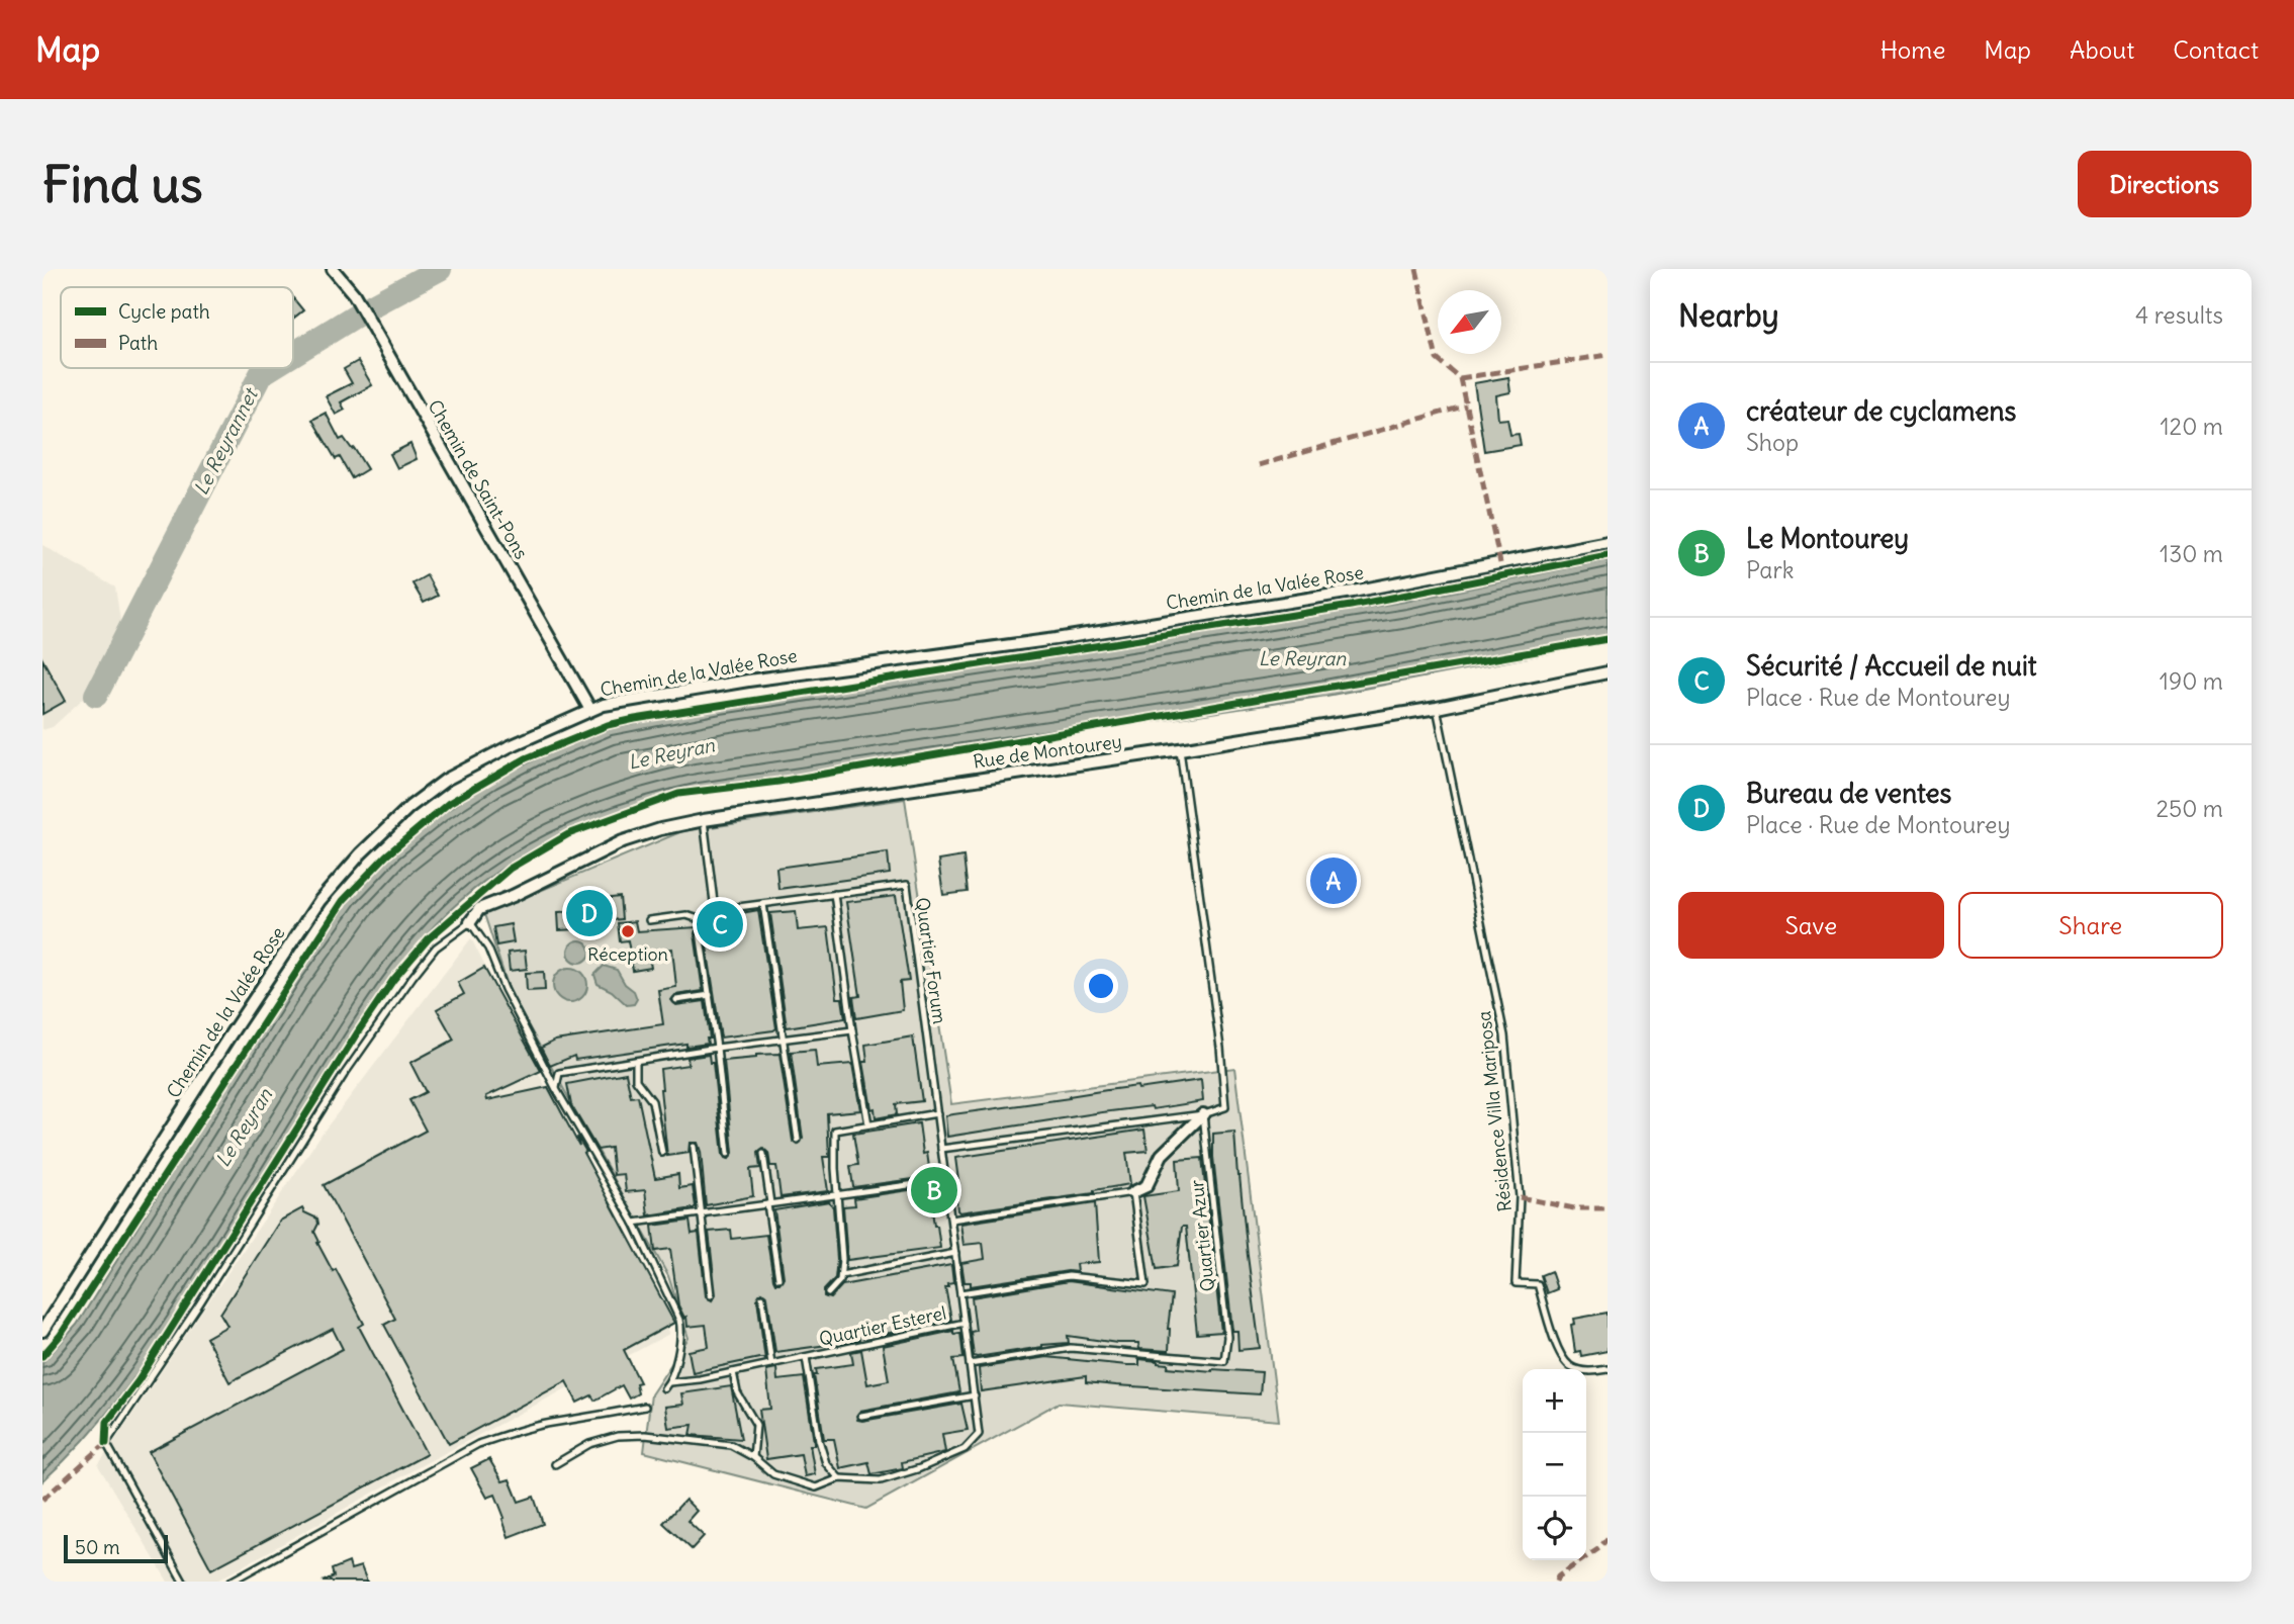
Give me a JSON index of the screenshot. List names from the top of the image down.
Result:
{
  "streets": {
    "street": ["Chemin de Saint-Pons", "Chemin de la Valée Rose", "Rue de Montourey"],
    "lane": [
      "Quartier Forum",
      "Résidence Villa Mariposa",
      "Quartier Azur",
      "Quartier Esterel"
    ]
  },
  "crossings": [
    ["Chemin de Saint-Pons", "Chemin de la Valée Rose"],
    ["Rue de Montourey", "Résidence Villa Mariposa"],
    ["Quartier Forum", "Quartier Esterel"],
    ["Quartier Azur", "Quartier Esterel"]
  ],
  "water": ["Le Reyrannet", "Le Reyran"],
  "places": ["Réception"],
  "legend": ["Cycle path", "Path"],
  "scale_bar": "50 m",
  "north": "bottom left",
  "page": {
    "header": "Map",
    "nav": [
      "Home",
      "Map",
      "About",
      "Contact"
    ],
    "buttons": [
      "Directions",
      ["Save", "Share"]
    ],
    "title": "Find us",
    "heading": ["Nearby", "4 results"],
    "list": [
      {
        "mark": "A",
        "name": "créateur de cyclamens",
        "note": "Shop",
        "value": "120 m"
      },
      {
        "mark": "B",
        "name": "Le Montourey",
        "note": "Park",
        "value": "130 m"
      },
      {
        "mark": "C",
        "name": "Sécurité / Accueil de nuit",
        "note": "Place · Rue de Montourey",
        "value": "190 m"
      },
      {
        "mark": "D",
        "name": "Bureau de ventes",
        "note": "Place · Rue de Montourey",
        "value": "250 m"
      }
    ],
    "pins": [
      "A",
      "D",
      "C",
      "B"
    ],
    "map_buttons": ["+", "−"],
    "scale": "50 m"
  }
}
